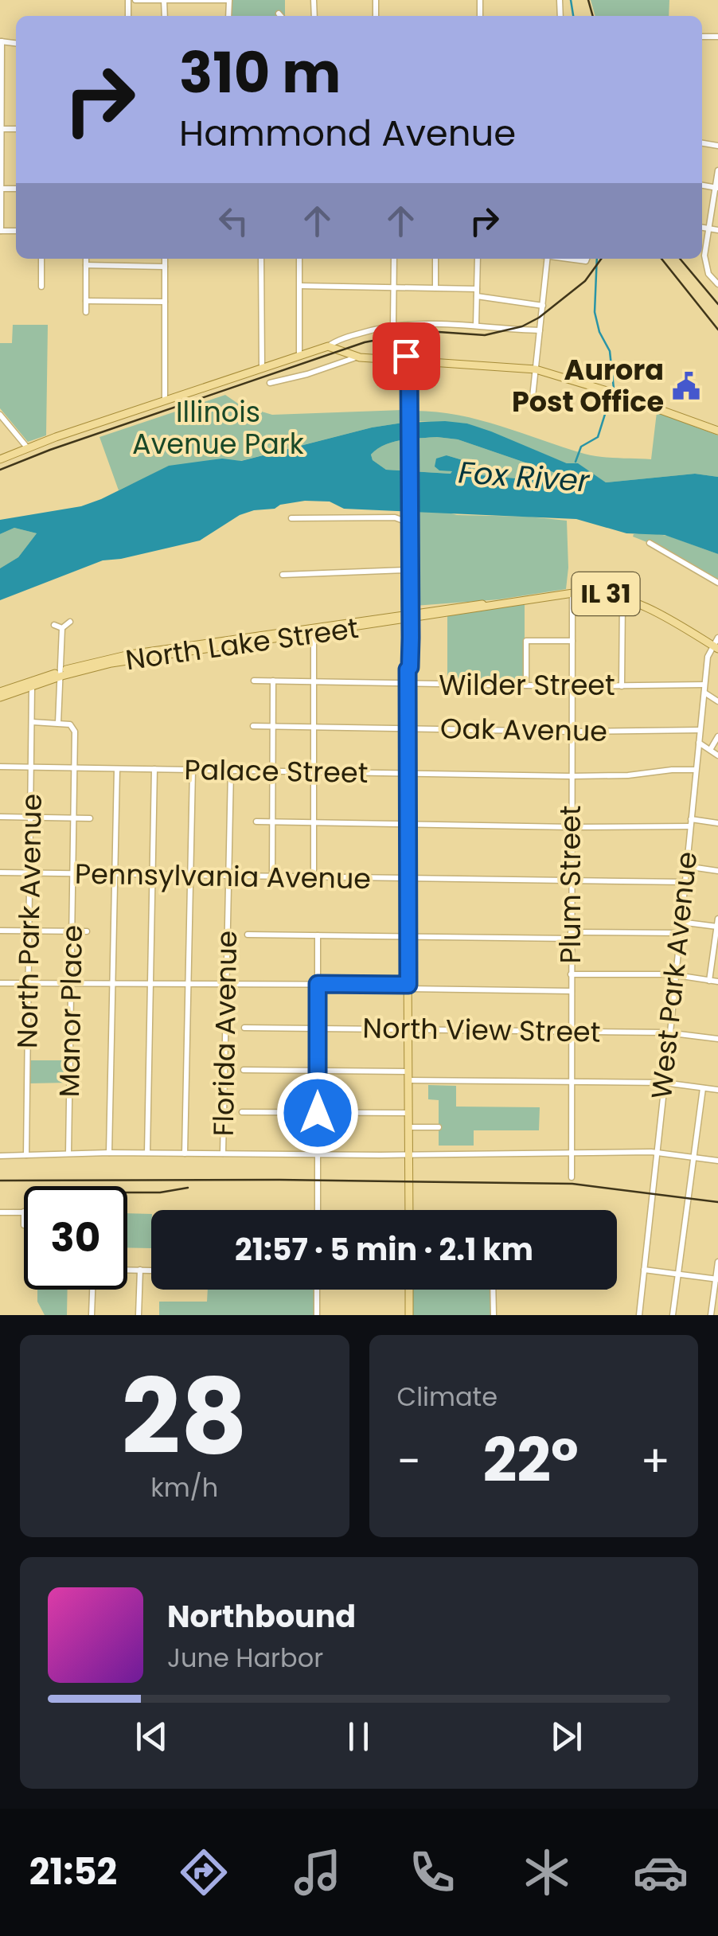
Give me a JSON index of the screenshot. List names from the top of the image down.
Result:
{
  "streets": {
    "main road": ["IL 31", "North Lake Street"],
    "street": [
      "Wilder Street",
      "Oak Avenue",
      "Palace Street",
      "Pennsylvania Avenue",
      "Plum Street",
      "North Park Avenue",
      "West Park Avenue",
      "Manor Place",
      "North View Street",
      "Florida Avenue"
    ]
  },
  "crossings": [
    ["North Lake Street", "Plum Street"],
    ["North Lake Street", "North Park Avenue"],
    ["North Lake Street", "West Park Avenue"],
    ["Wilder Street", "Plum Street"],
    ["Wilder Street", "West Park Avenue"],
    ["Oak Avenue", "Plum Street"],
    ["Oak Avenue", "West Park Avenue"],
    ["Palace Street", "Plum Street"],
    ["Palace Street", "North Park Avenue"],
    ["Palace Street", "West Park Avenue"],
    ["Palace Street", "Manor Place"],
    ["Palace Street", "Florida Avenue"],
    ["Pennsylvania Avenue", "Plum Street"],
    ["Pennsylvania Avenue", "North Park Avenue"],
    ["Pennsylvania Avenue", "West Park Avenue"],
    ["Pennsylvania Avenue", "Manor Place"],
    ["Pennsylvania Avenue", "Florida Avenue"],
    ["Plum Street", "North View Street"],
    ["West Park Avenue", "North View Street"]
  ],
  "water": ["Fox River"],
  "parks": ["Illinois Avenue Park"],
  "places": {
    "public building": ["Aurora Post Office"]
  },
  "page": {
    "turn": ["310 m", "Hammond Avenue"],
    "limit": "30",
    "trip": "21:57 · 5 min · 2.1 km",
    "tile": [
      ["28", "km/h"],
      "Climate"
    ],
    "heat": ["−", "22°", "+"],
    "song": ["Northbound", "June Harbor"],
    "tabs": "21:52"
  }
}
